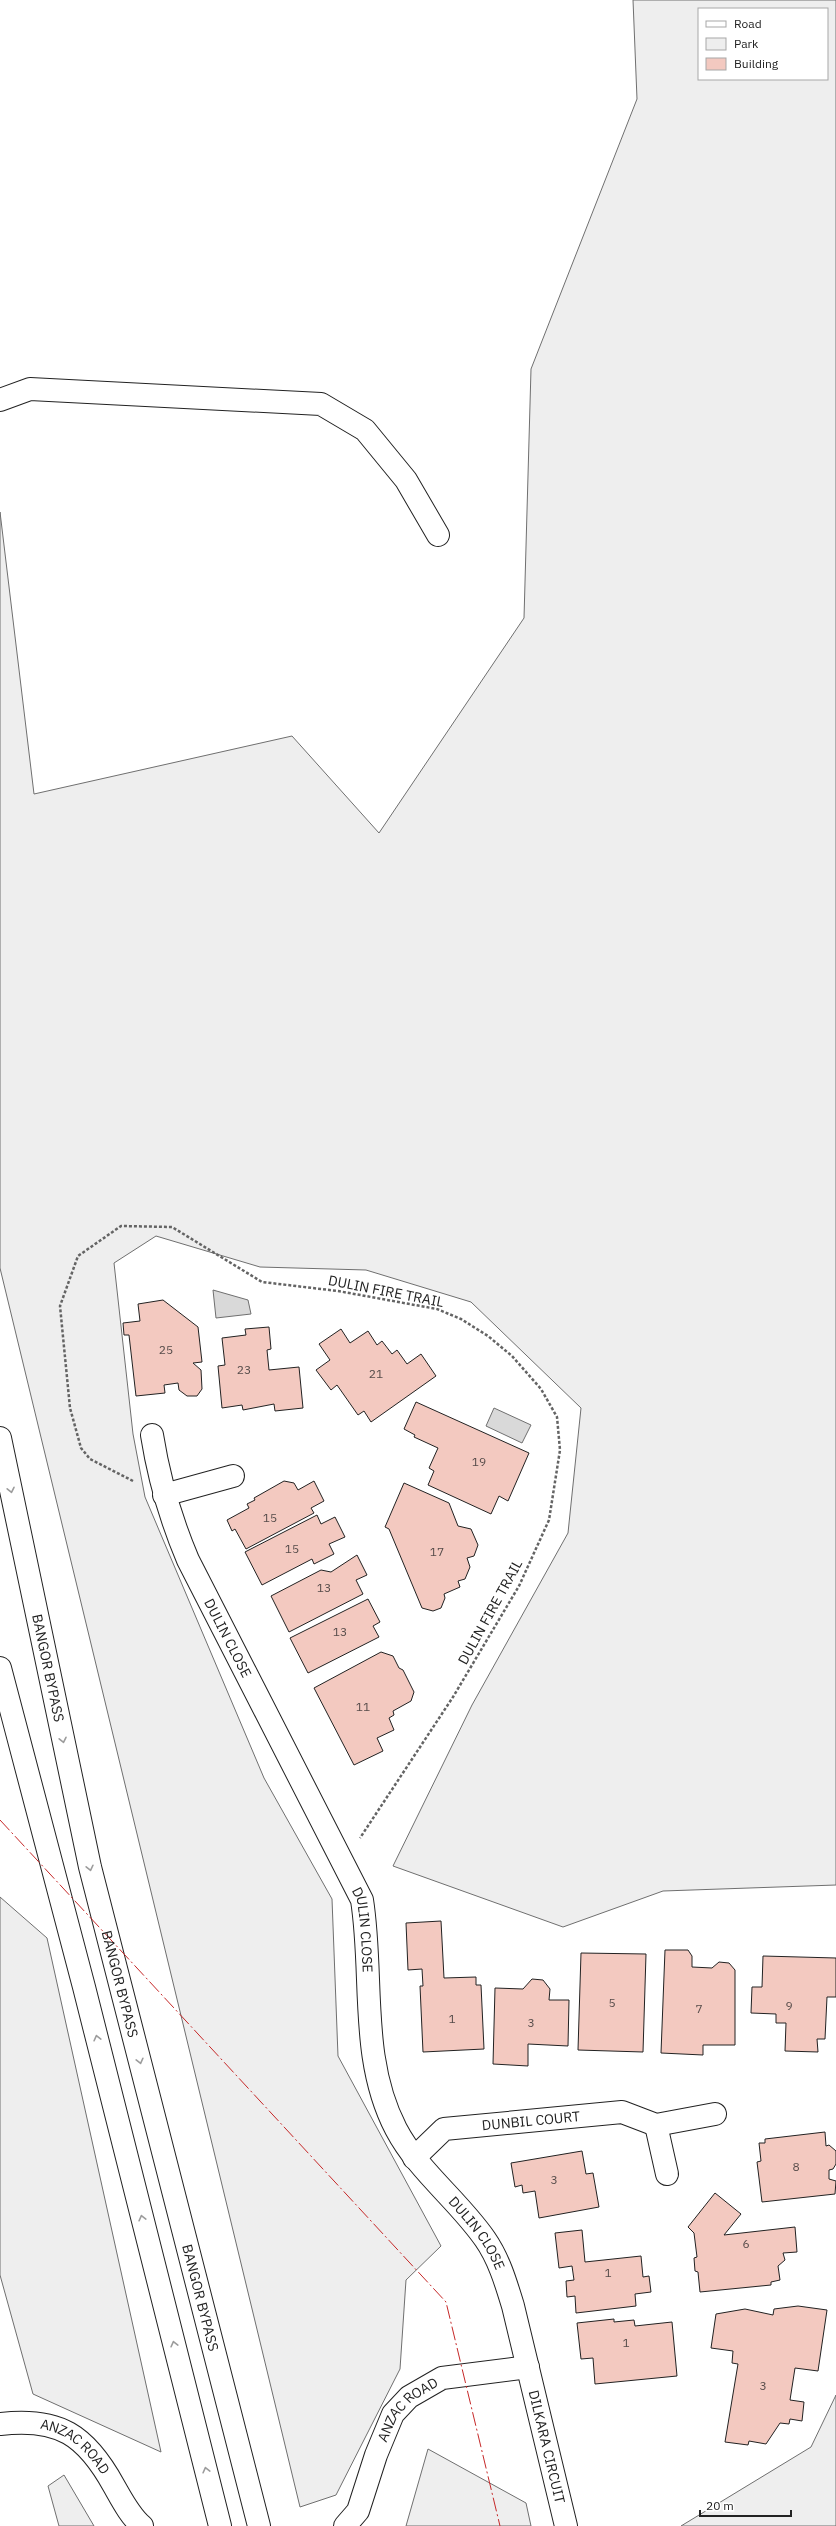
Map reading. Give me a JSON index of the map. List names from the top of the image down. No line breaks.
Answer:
{"streets":{"street":["DULIN CLOSE","BANGOR BYPASS","DUNBIL COURT","ANZAC ROAD","DILKARA CIRCUIT"],"path":["DULIN FIRE TRAIL"]},"crossings":[["DULIN FIRE TRAIL","DULIN CLOSE"],["DULIN CLOSE","DUNBIL COURT"],["DULIN CLOSE","ANZAC ROAD"],["DULIN CLOSE","DILKARA CIRCUIT"],["ANZAC ROAD","DILKARA CIRCUIT"]],"house_numbers":["25","23","21","19","15","15","17","13","13","11","5","9","7","1","3","8","3","6","1","1","3"],"legend":["Road","Park","Building"],"scale_bar":"20 m"}
